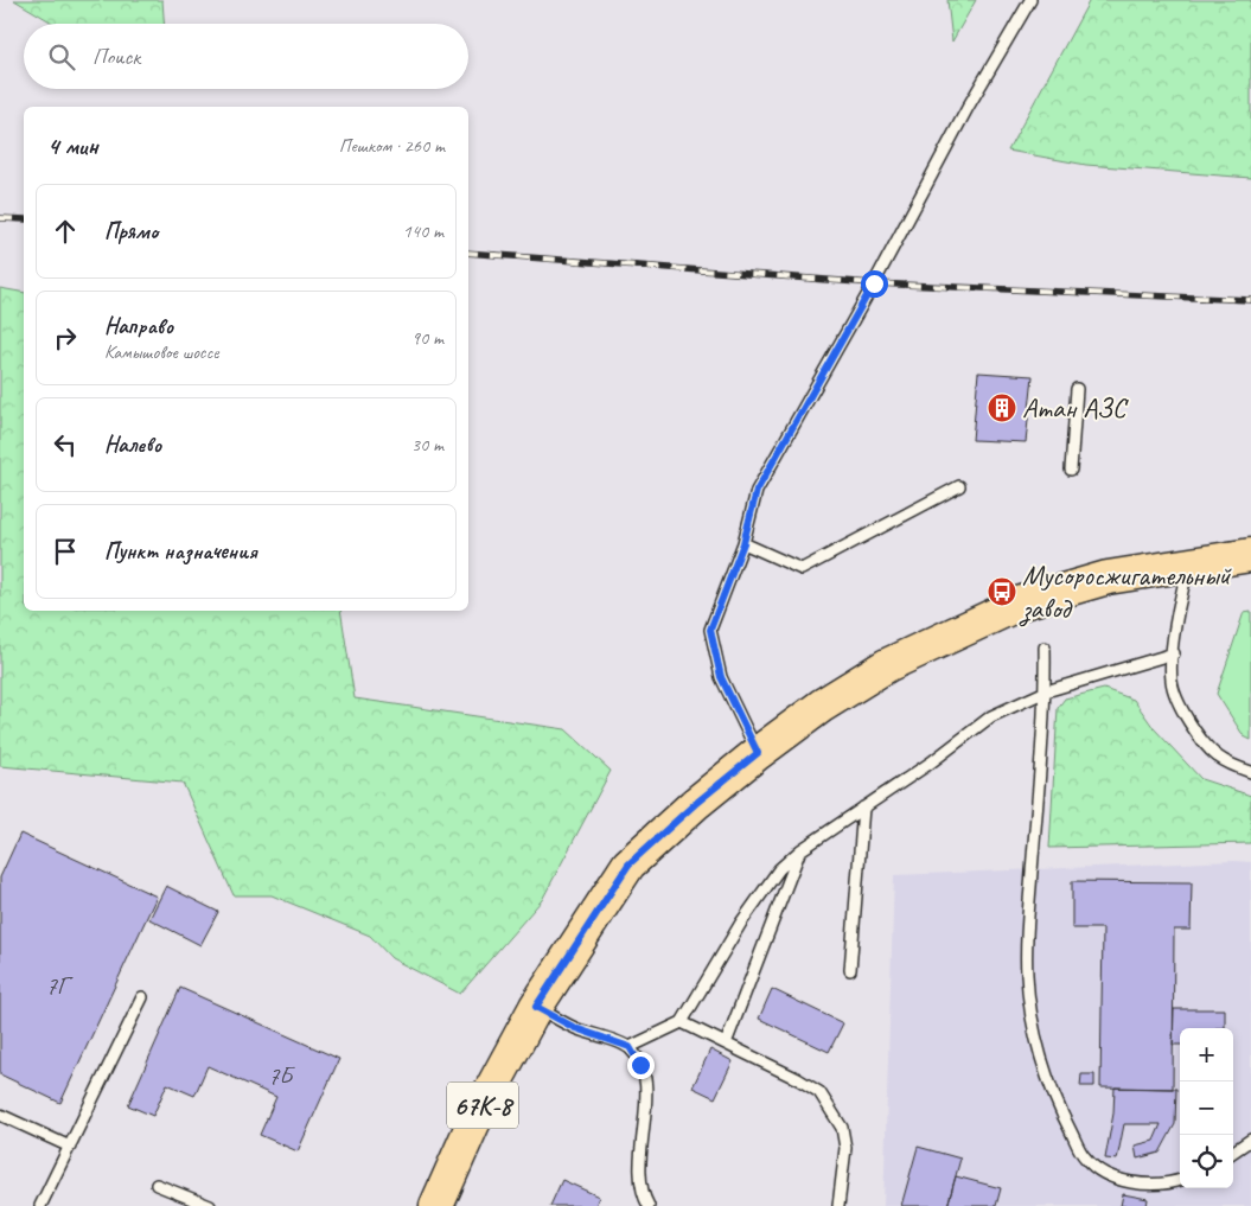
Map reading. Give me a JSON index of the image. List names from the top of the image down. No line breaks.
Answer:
{"streets":{"main road":["67К-8"]},"places":{"building":["Атан АЗС"],"bus stop":["Мусоросжигательный завод"]},"house_numbers":["7Г","7Б"],"page":{"search":"Поиск","heading":["4 мин","Пешком · 260 m"],"list":[["Прямо","140 m"],["Направо","Камышовое шоссе","90 m"],["Налево","30 m"],"Пункт назначения"],"map_buttons":["+","−"]}}
